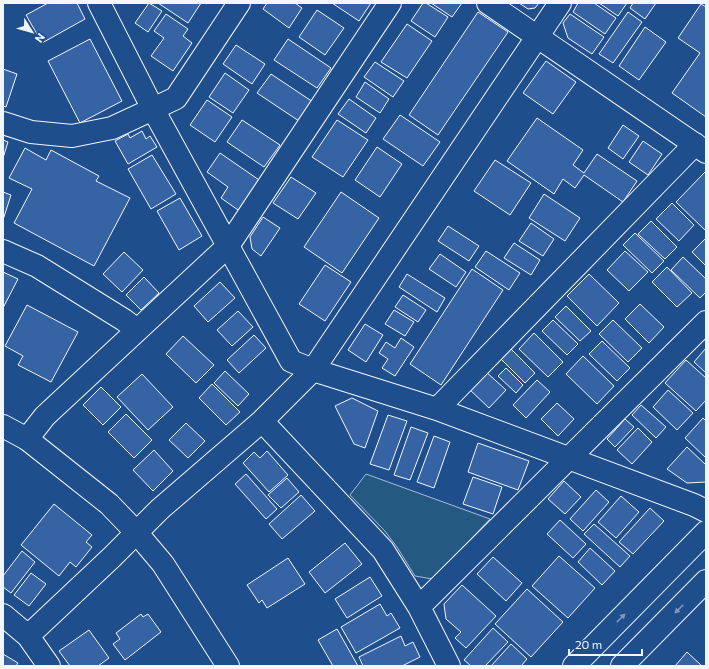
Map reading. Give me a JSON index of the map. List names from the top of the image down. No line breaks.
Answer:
{"scale_bar":"20 m","north":"bottom right"}
